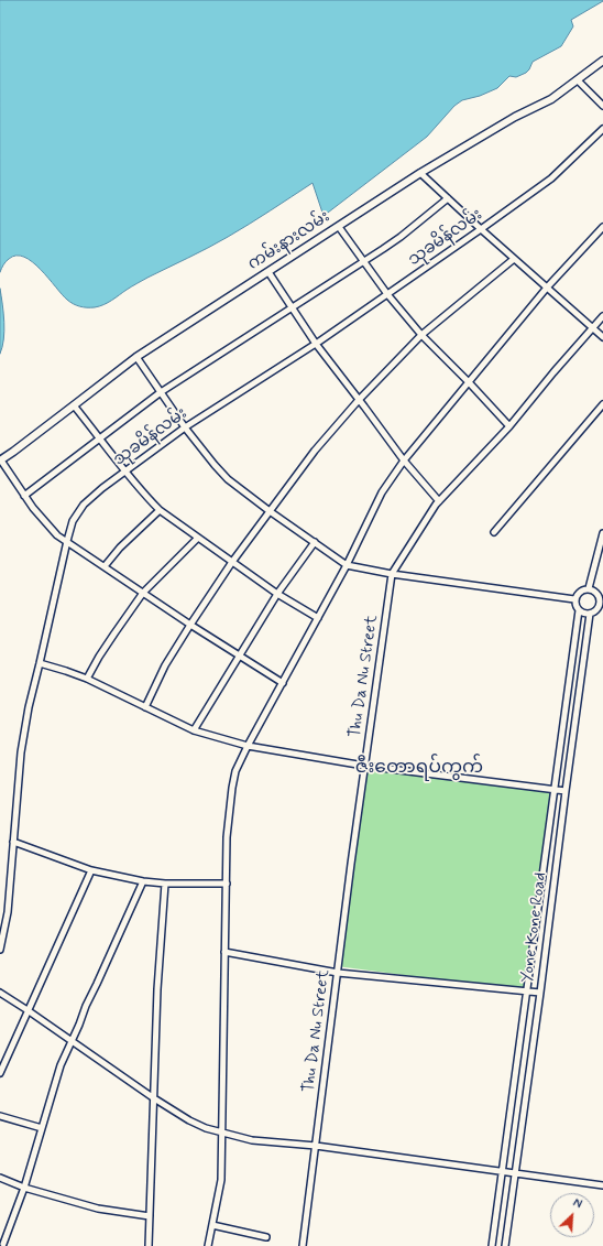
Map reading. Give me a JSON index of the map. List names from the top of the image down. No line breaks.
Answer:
{"streets":{"main road":["ကမ်းနားလမ်း"],"street":["သုခမိန်လမ်း","Thu Da Nu Street","Yone Kone Road"]},"districts":["ဇီးတောရပ်ကွက်"],"north":"top right"}
